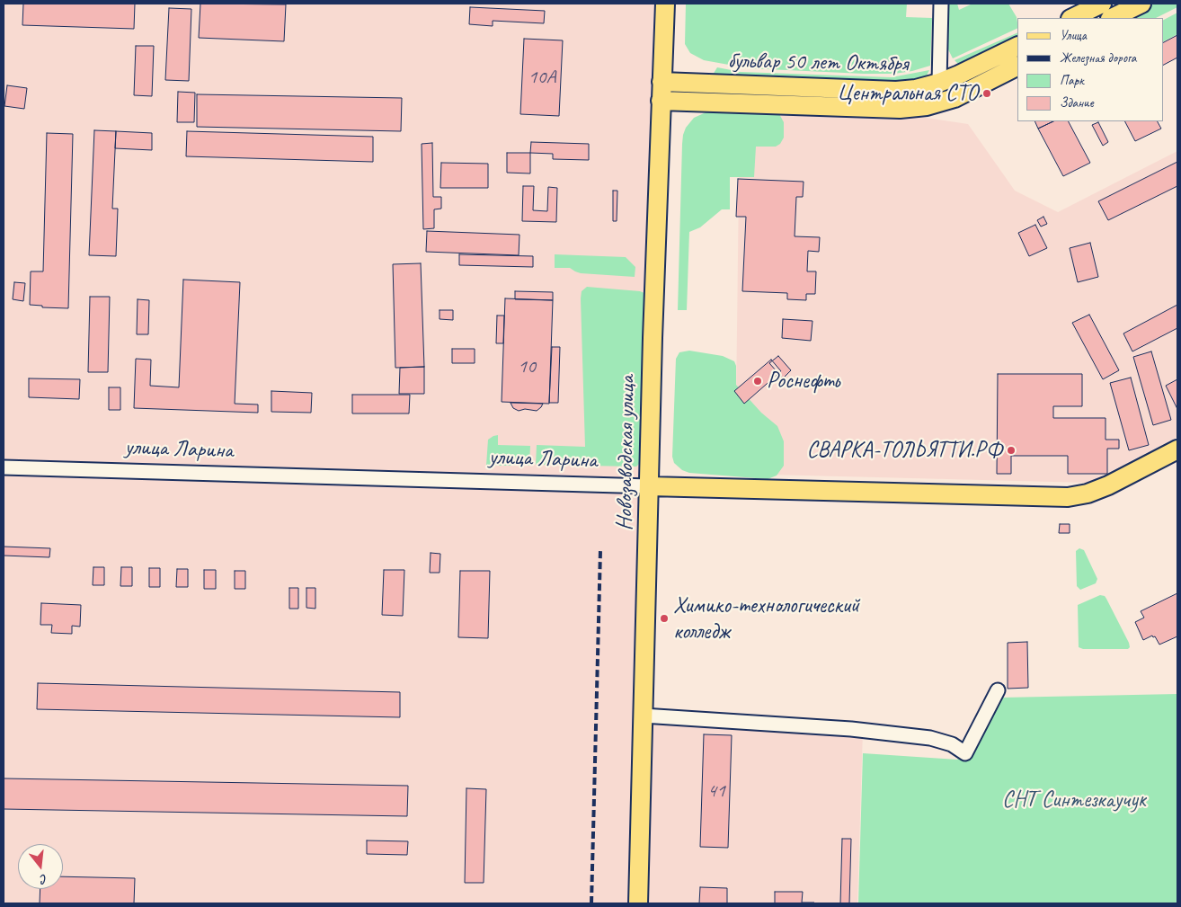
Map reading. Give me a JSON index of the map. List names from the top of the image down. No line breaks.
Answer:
{"streets":{"main road":["бульвар 50 лет Октября","улица Ларина","Новозаводская улица"]},"crossings":[["бульвар 50 лет Октября","Новозаводская улица"],["улица Ларина","Новозаводская улица"]],"parks":["СНТ Синтезкаучук"],"places":["Центральная СТО","Роснефть","СВАРКА-ТОЛЬЯТТИ.РФ","Химико-технологический колледж"],"house_numbers":["10А","10","41"],"legend":["Улица","Железная дорога","Парк","Здание"],"north":"bottom"}
